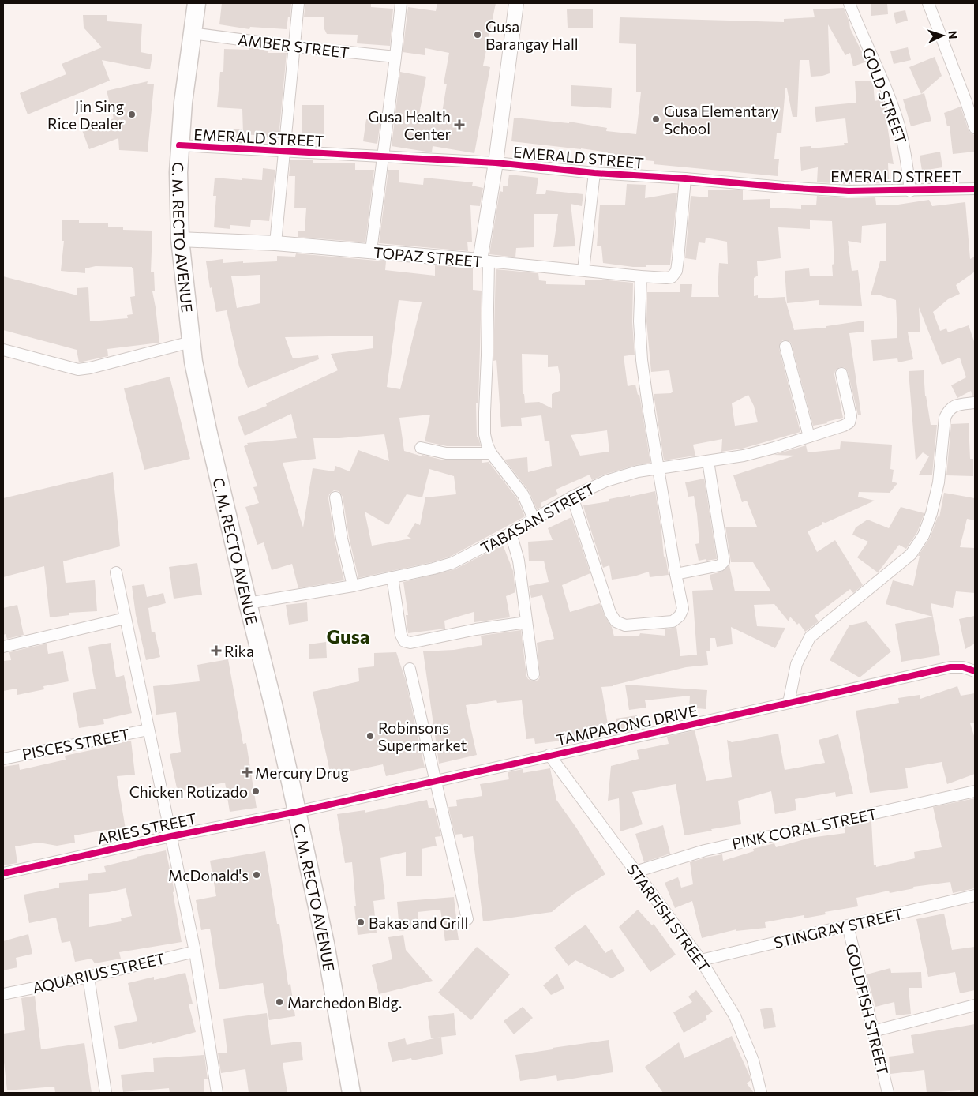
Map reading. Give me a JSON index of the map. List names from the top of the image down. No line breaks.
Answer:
{"streets":{"highway":["C. M. RECTO AVENUE"],"street":["AMBER STREET","GOLD STREET","EMERALD STREET","TOPAZ STREET","TABASAN STREET","TAMPARONG DRIVE","PISCES STREET","ARIES STREET","PINK CORAL STREET","STARFISH STREET","STINGRAY STREET","AQUARIUS STREET","GOLDFISH STREET"]},"crossings":[["AMBER STREET","C. M. RECTO AVENUE"],["GOLD STREET","EMERALD STREET"],["EMERALD STREET","C. M. RECTO AVENUE"],["EMERALD STREET","TOPAZ STREET"],["C. M. RECTO AVENUE","TOPAZ STREET"],["C. M. RECTO AVENUE","TABASAN STREET"],["C. M. RECTO AVENUE","TAMPARONG DRIVE"],["C. M. RECTO AVENUE","ARIES STREET"],["TAMPARONG DRIVE","ARIES STREET"],["TAMPARONG DRIVE","STARFISH STREET"],["PISCES STREET","ARIES STREET"],["ARIES STREET","AQUARIUS STREET"],["PINK CORAL STREET","STARFISH STREET"],["STARFISH STREET","STINGRAY STREET"],["STINGRAY STREET","GOLDFISH STREET"]],"districts":["Gusa"],"places":{"other":["Gusa Barangay Hall","Jin Sing Rice Dealer","Gusa Elementary School","Robinsons Supermarket","Chicken Rotizado","McDonald's","Bakas and Grill","Marchedon Bldg."],"health":["Gusa Health Center","Rika","Mercury Drug"]},"north":"right"}
